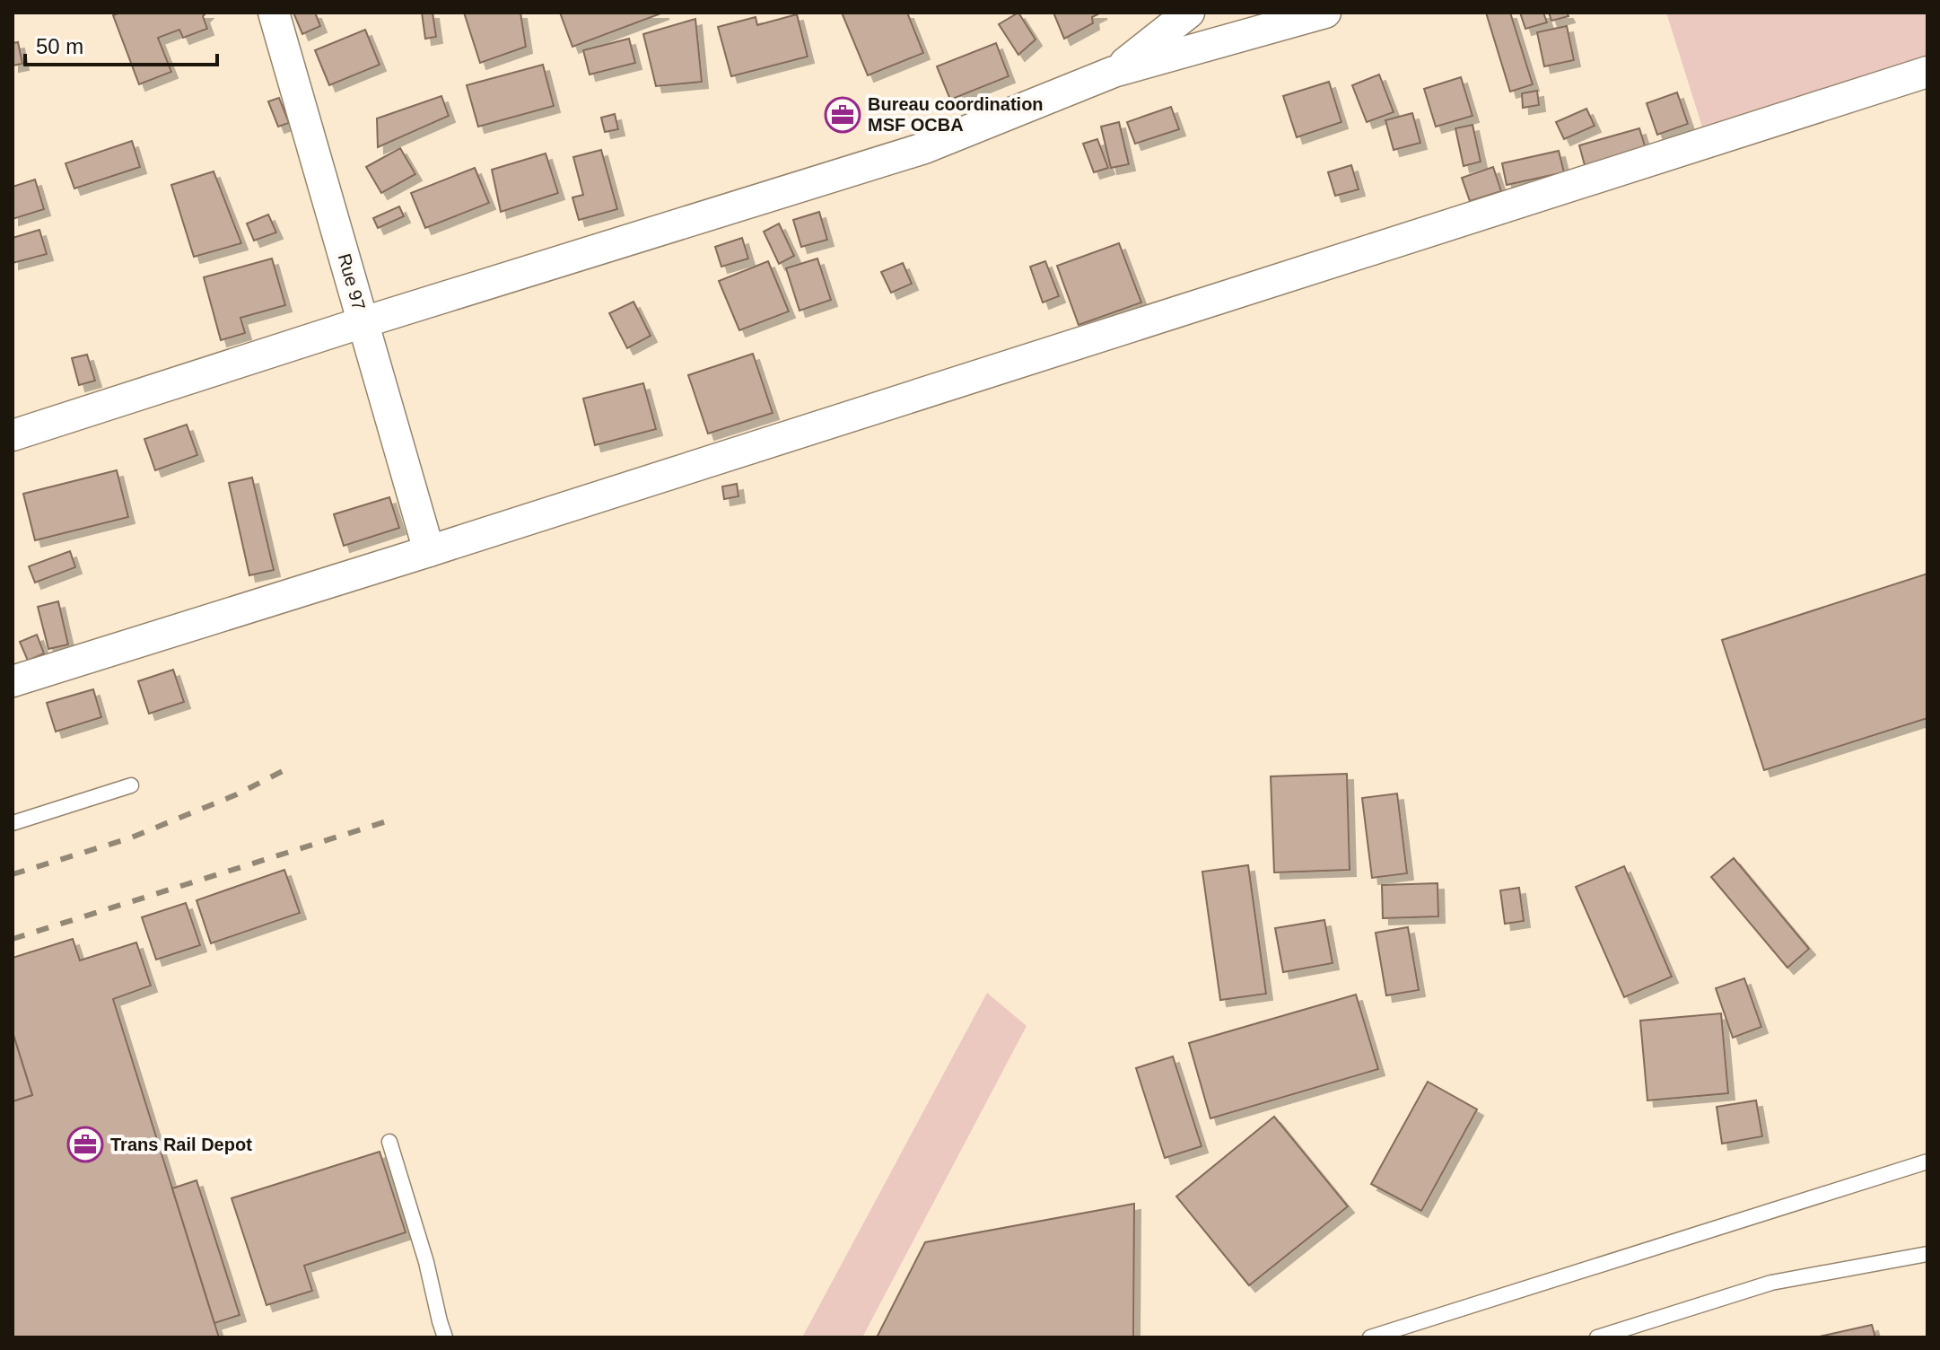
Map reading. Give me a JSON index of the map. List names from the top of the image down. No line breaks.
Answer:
{"streets":{"street":["Rue 97"]},"places":{"office":["Bureau coordination MSF OCBA","Trans Rail Depot"]},"scale_bar":"50 m"}
